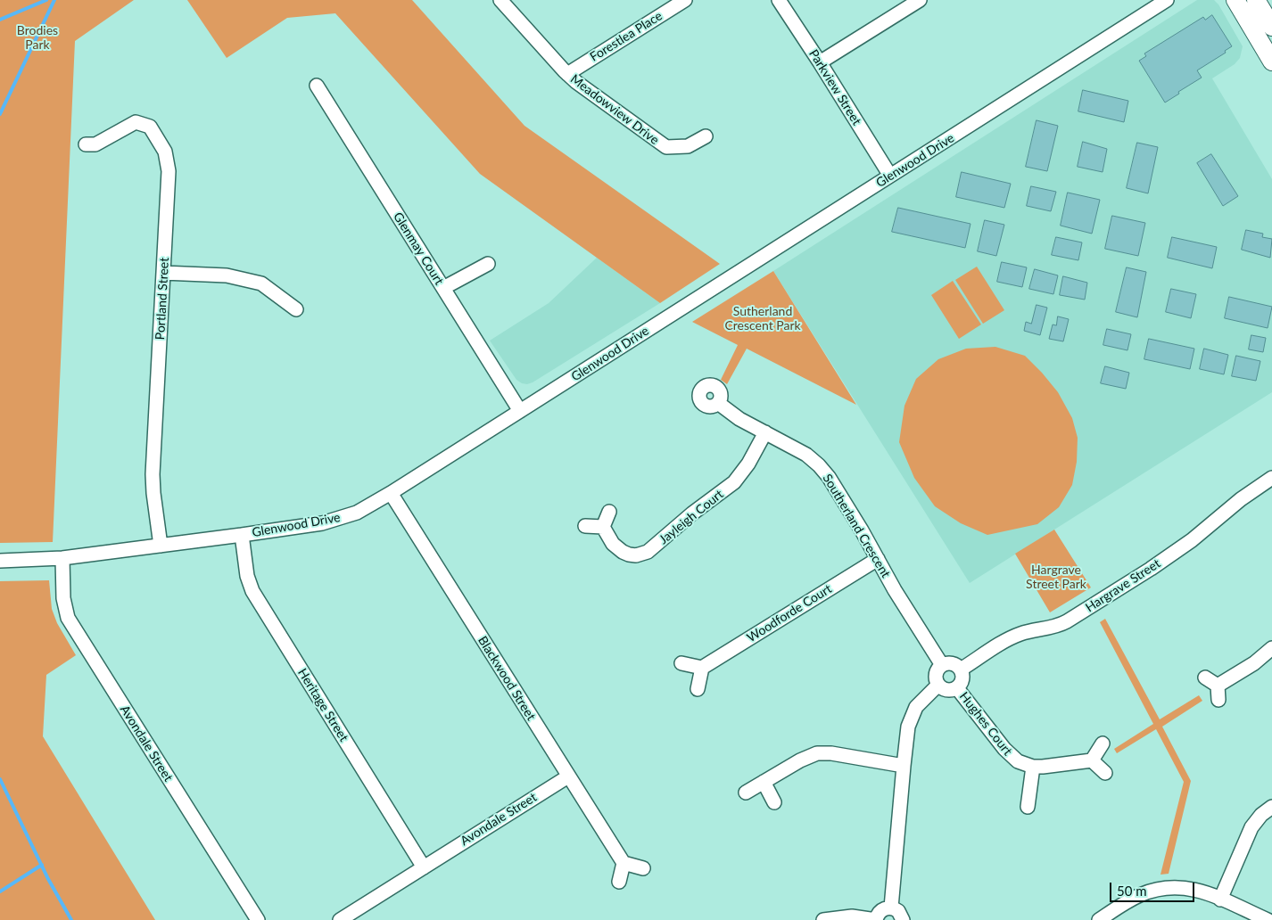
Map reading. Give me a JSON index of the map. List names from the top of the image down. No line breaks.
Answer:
{"streets":{"street":["Forestlea Place","Parkview Street","Meadowview Drive","Glenwood Drive","Glenmay Court","Portland Street","Jayleigh Court","Southerland Crescent","Hargrave Street","Woodforde Court","Blackwood Street","Heritage Street","Hughes Court","Avondale Street"]},"crossings":[["Forestlea Place","Meadowview Drive"],["Parkview Street","Glenwood Drive"],["Glenwood Drive","Glenmay Court"],["Glenwood Drive","Portland Street"],["Glenwood Drive","Blackwood Street"],["Glenwood Drive","Heritage Street"],["Glenwood Drive","Avondale Street"],["Jayleigh Court","Southerland Crescent"],["Southerland Crescent","Hargrave Street"],["Southerland Crescent","Woodforde Court"],["Southerland Crescent","Hughes Court"],["Hargrave Street","Hughes Court"],["Blackwood Street","Avondale Street"],["Heritage Street","Avondale Street"]],"parks":["Brodies Park","Sutherland Crescent Park","Hargrave Street Park"],"scale_bar":"50 m"}
